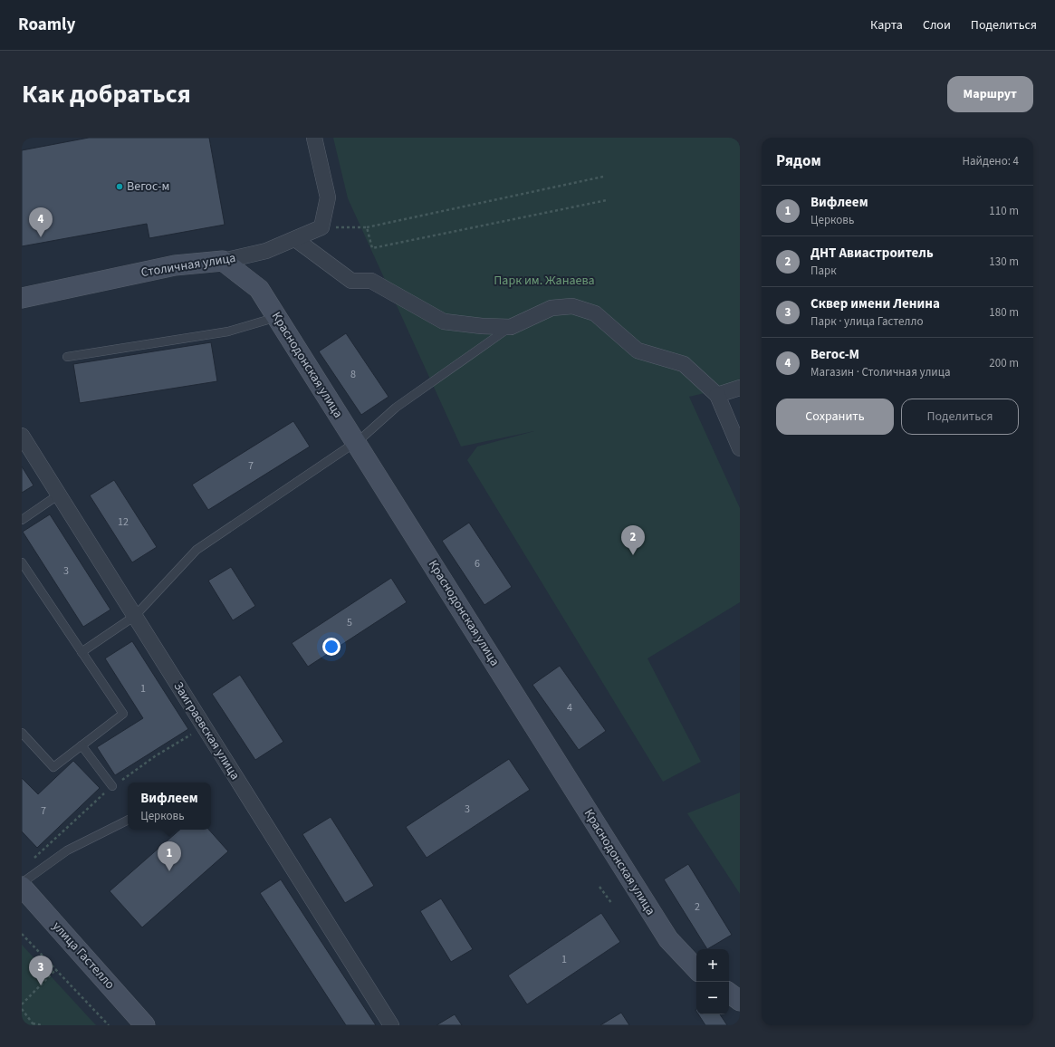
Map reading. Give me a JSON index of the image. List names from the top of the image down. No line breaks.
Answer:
{"streets":{"street":["Столичная улица","Краснодонская улица","Заиграевская улица","улица Гастелло"]},"crossings":[["Столичная улица","Краснодонская улица"]],"parks":["Парк им. Жанаева"],"places":["Вегос-м"],"house_numbers":["8","7","12","6","3","5","1","4","3","7","2","1"],"page":{"header":"Roamly","nav":["Карта","Слои","Поделиться"],"title":"Как добраться","buttons":["Маршрут",["Сохранить","Поделиться"]],"heading":["Рядом","Найдено: 4"],"list":[{"mark":"1","name":"Вифлеем","note":"Церковь","value":"110 m"},{"mark":"2","name":"ДНТ Авиастроитель","note":"Парк","value":"130 m"},{"mark":"3","name":"Сквер имени Ленина","note":"Парк · улица Гастелло","value":"180 m"},{"mark":"4","name":"Вегос-М","note":"Магазин · Столичная улица","value":"200 m"}],"pins":["4","2","1","3"],"popup":["Вифлеем","Церковь"],"map_buttons":["+","−"]}}
